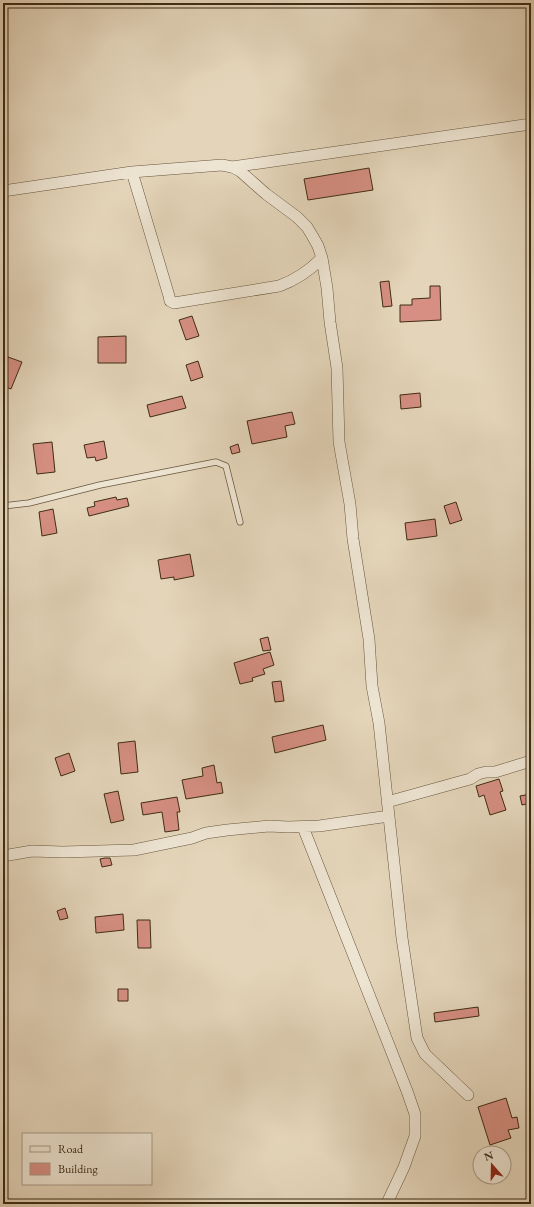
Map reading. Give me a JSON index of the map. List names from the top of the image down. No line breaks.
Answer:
{"legend":["Road","Building"],"north":"top"}
